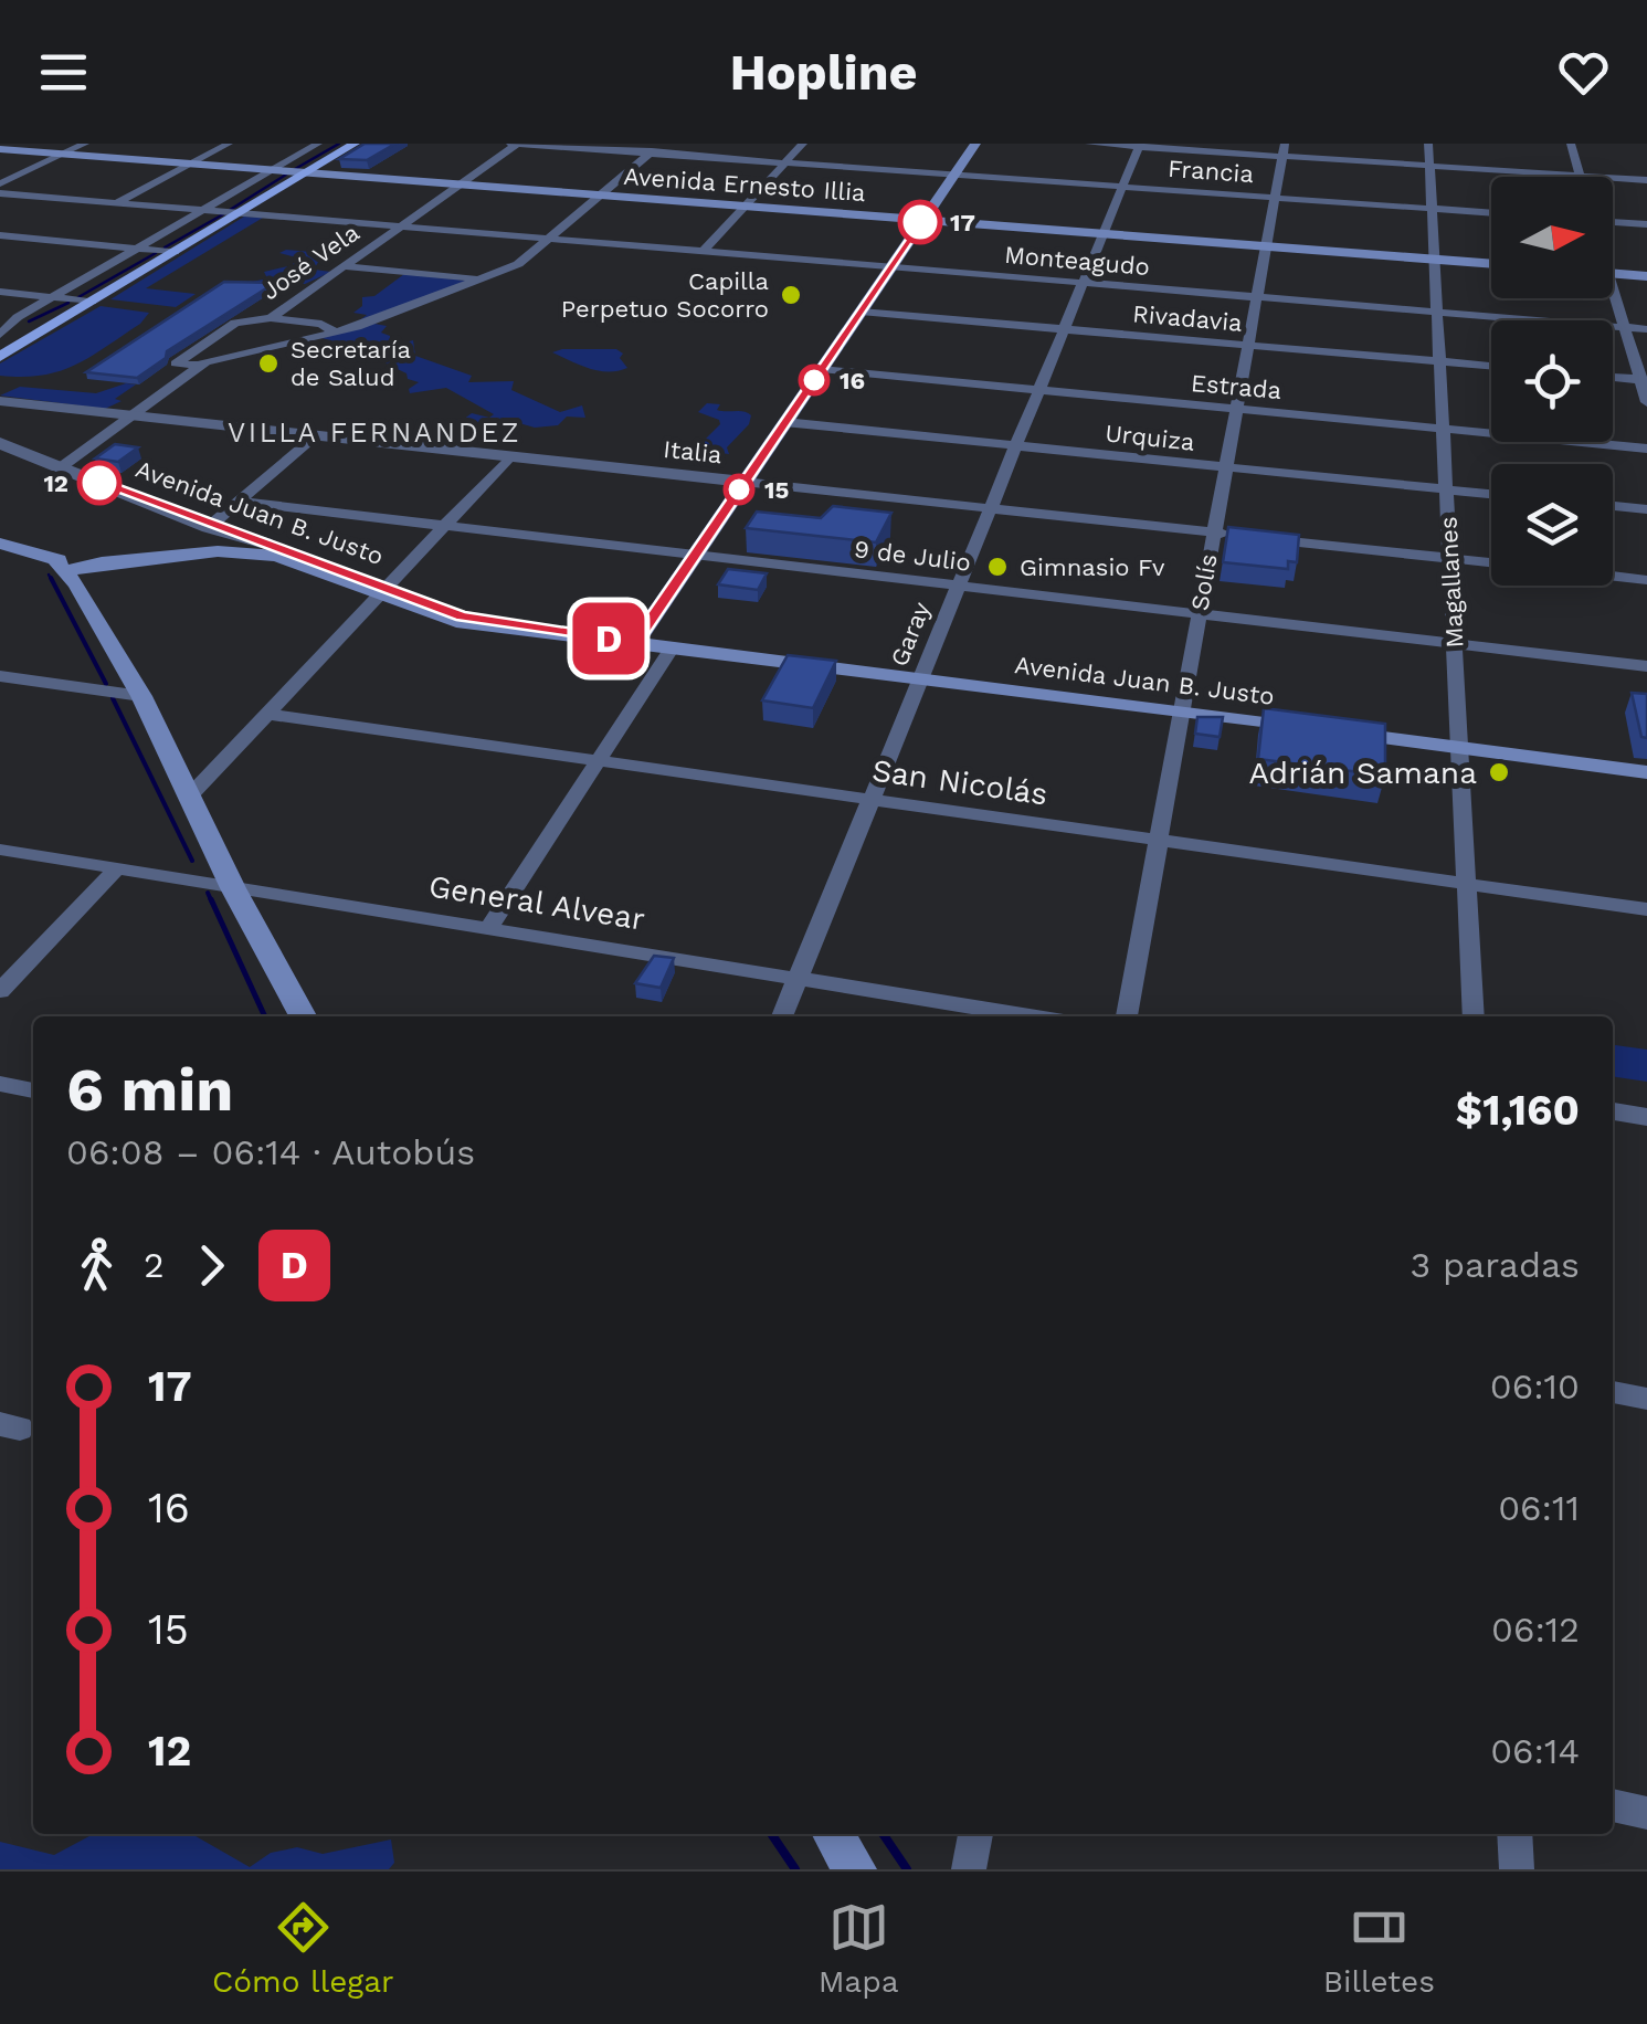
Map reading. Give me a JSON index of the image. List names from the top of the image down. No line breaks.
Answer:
{"streets":{"main road":["Avenida Ernesto Illia","Avenida Juan B. Justo"],"street":["Francia","Monteagudo","José Vela","Rivadavia","Estrada","Urquiza","Italia","9 de Julio","Solís","Magallanes","Garay","San Nicolás","General Alvear"]},"crossings":[["Francia","José Vela"],["Francia","Solís"],["Francia","Magallanes"],["Francia","Garay"],["Avenida Ernesto Illia","José Vela"],["Avenida Ernesto Illia","Solís"],["Avenida Ernesto Illia","Magallanes"],["Avenida Ernesto Illia","Garay"],["Monteagudo","José Vela"],["Monteagudo","Solís"],["Monteagudo","Magallanes"],["Monteagudo","Garay"],["Rivadavia","Solís"],["Rivadavia","Magallanes"],["Rivadavia","Garay"],["Estrada","Solís"],["Estrada","Magallanes"],["Estrada","Garay"],["Urquiza","Solís"],["Urquiza","Magallanes"],["Urquiza","Garay"],["Italia","Solís"],["Italia","Garay"],["Avenida Juan B. Justo","Solís"],["Avenida Juan B. Justo","Magallanes"],["Avenida Juan B. Justo","Garay"],["9 de Julio","Solís"],["9 de Julio","Magallanes"],["9 de Julio","Garay"],["Solís","San Nicolás"],["Magallanes","San Nicolás"],["Garay","San Nicolás"],["Garay","General Alvear"]],"districts":["VILLA FERNANDEZ"],"places":["17","Capilla Perpetuo Socorro","Secretaría de Salud","16","12","15","Gimnasio Fv","Adrián Samana"],"lines":["bus line D"],"north":"right","page":{"header":"Hopline","on_map":"D","heading":["6 min","06:08 – 06:14 · Autobús","$1,160"],"legs":["2","D","3 paradas"],"list":[{"name":"17","value":"06:10"},{"name":"16","value":"06:11"},{"name":"15","value":"06:12"},{"name":"12","value":"06:14"}],"tabs":["Cómo llegar","Mapa","Billetes"]}}
